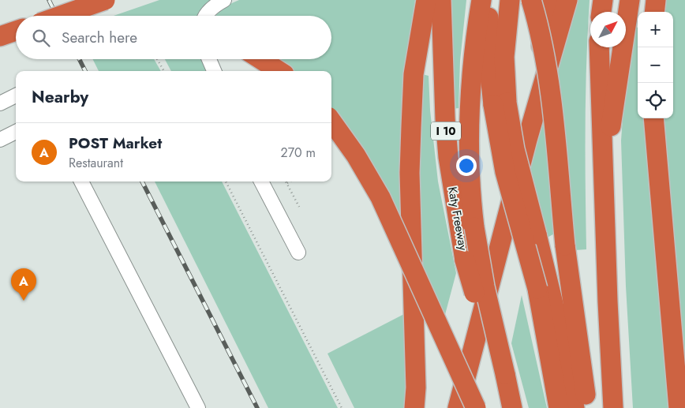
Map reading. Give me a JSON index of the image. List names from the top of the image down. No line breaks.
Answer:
{"streets":{"highway":["I 10","Katy Freeway"]},"north":"top right","page":{"map_buttons":["+","−"],"search":"Search here","heading":"Nearby","list":[{"mark":"A","name":"POST Market","note":"Restaurant","value":"270 m"}],"pins":"A"}}
